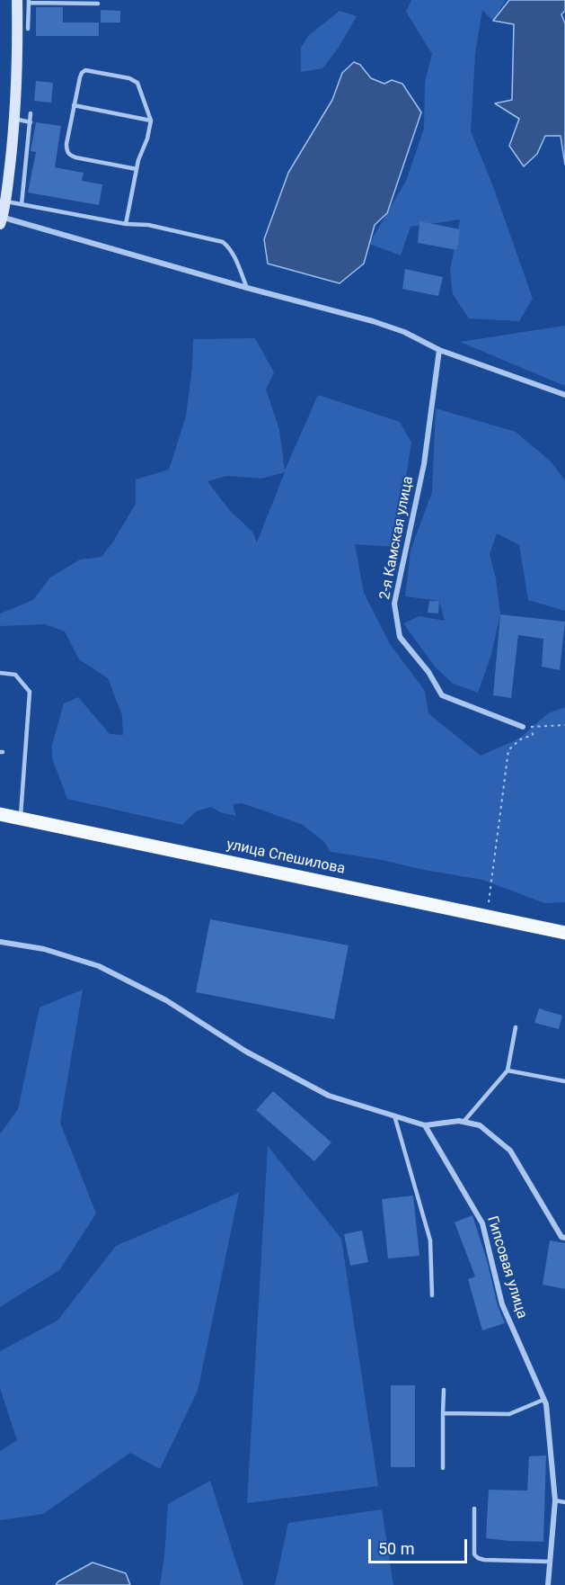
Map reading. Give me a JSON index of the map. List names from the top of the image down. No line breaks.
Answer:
{"streets":{"main road":["улица Спешилова"],"street":["2-я Камская улица","Гипсовая улица"]},"scale_bar":"50 m"}
